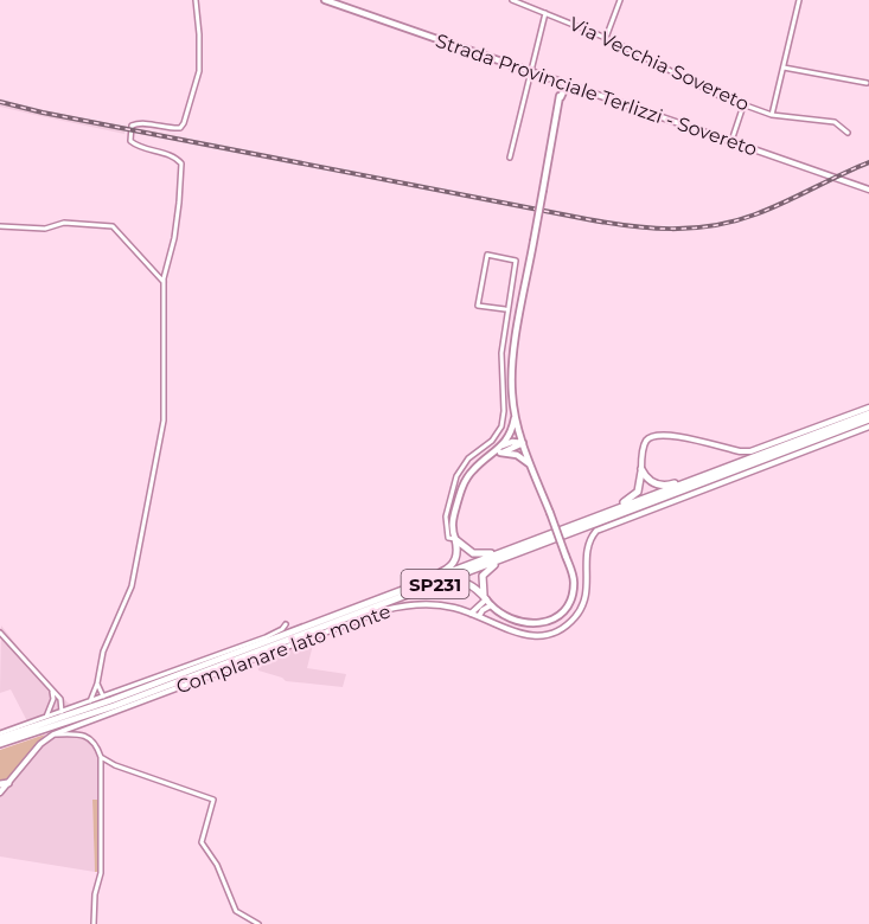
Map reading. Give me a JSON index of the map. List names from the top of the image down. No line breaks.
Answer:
{"streets":{"highway":["SP231"],"main road":["Strada Provinciale Terlizzi - Sovereto"],"street":["Via Vecchia Sovereto","Complanare lato monte"]}}
